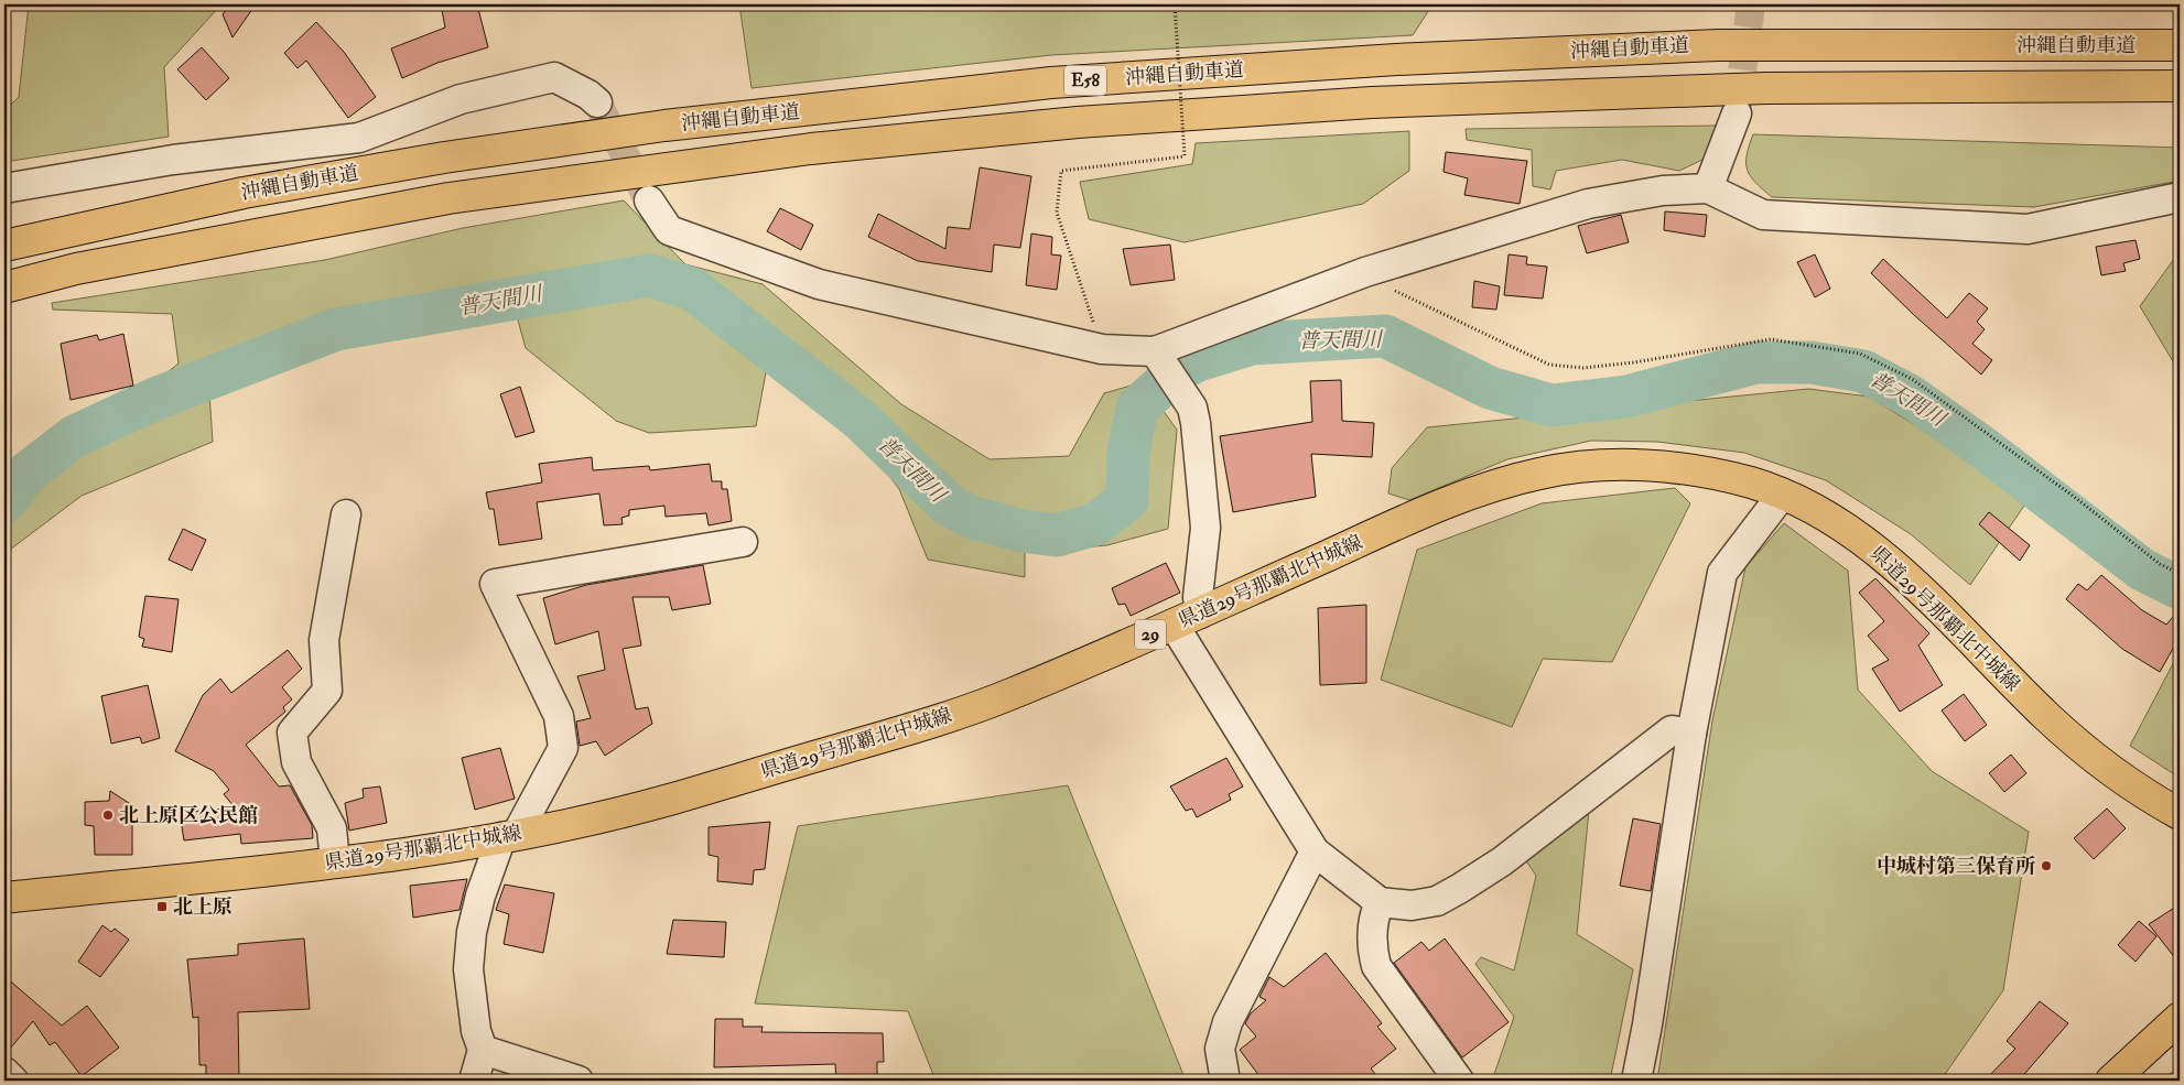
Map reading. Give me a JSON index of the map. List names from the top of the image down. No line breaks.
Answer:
{"streets":{"main road":["沖縄自動車道","E58","県道29号那覇北中城線","29"]},"water":["普天間川"],"places":{"other":["北上原区公民館","中城村第三保育所"],"transit":["北上原"]}}
